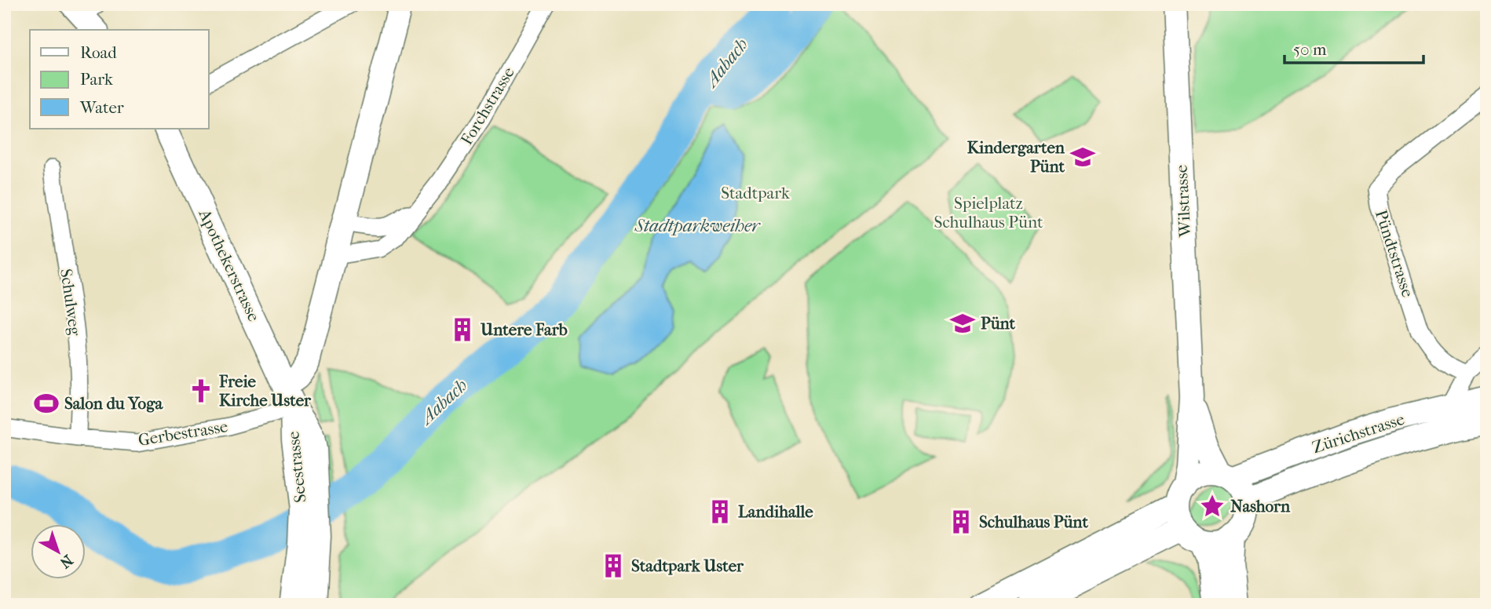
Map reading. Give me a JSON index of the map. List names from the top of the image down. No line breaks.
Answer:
{"streets":{"street":["Forchstrasse","Wilstrasse","Pündtstrasse","Apothekerstrasse","Schulweg","Gerbestrasse","Zürichstrasse","Seestrasse"]},"crossings":[["Wilstrasse","Zürichstrasse"],["Apothekerstrasse","Gerbestrasse"],["Apothekerstrasse","Seestrasse"],["Schulweg","Gerbestrasse"],["Gerbestrasse","Seestrasse"]],"water":["Aabach","Stadtparkweiher"],"parks":["Stadtpark","Spielplatz Schulhaus Pünt"],"places":{"school or university":["Kindergarten Pünt","Pünt"],"building":["Untere Farb","Landihalle","Schulhaus Pünt","Stadtpark Uster"],"church":["Freie Kirche Uster"],"sports":["Salon du Yoga"],"place":["Nashorn"]},"legend":["Road","Park","Water"],"scale_bar":"50 m","north":"bottom right"}
